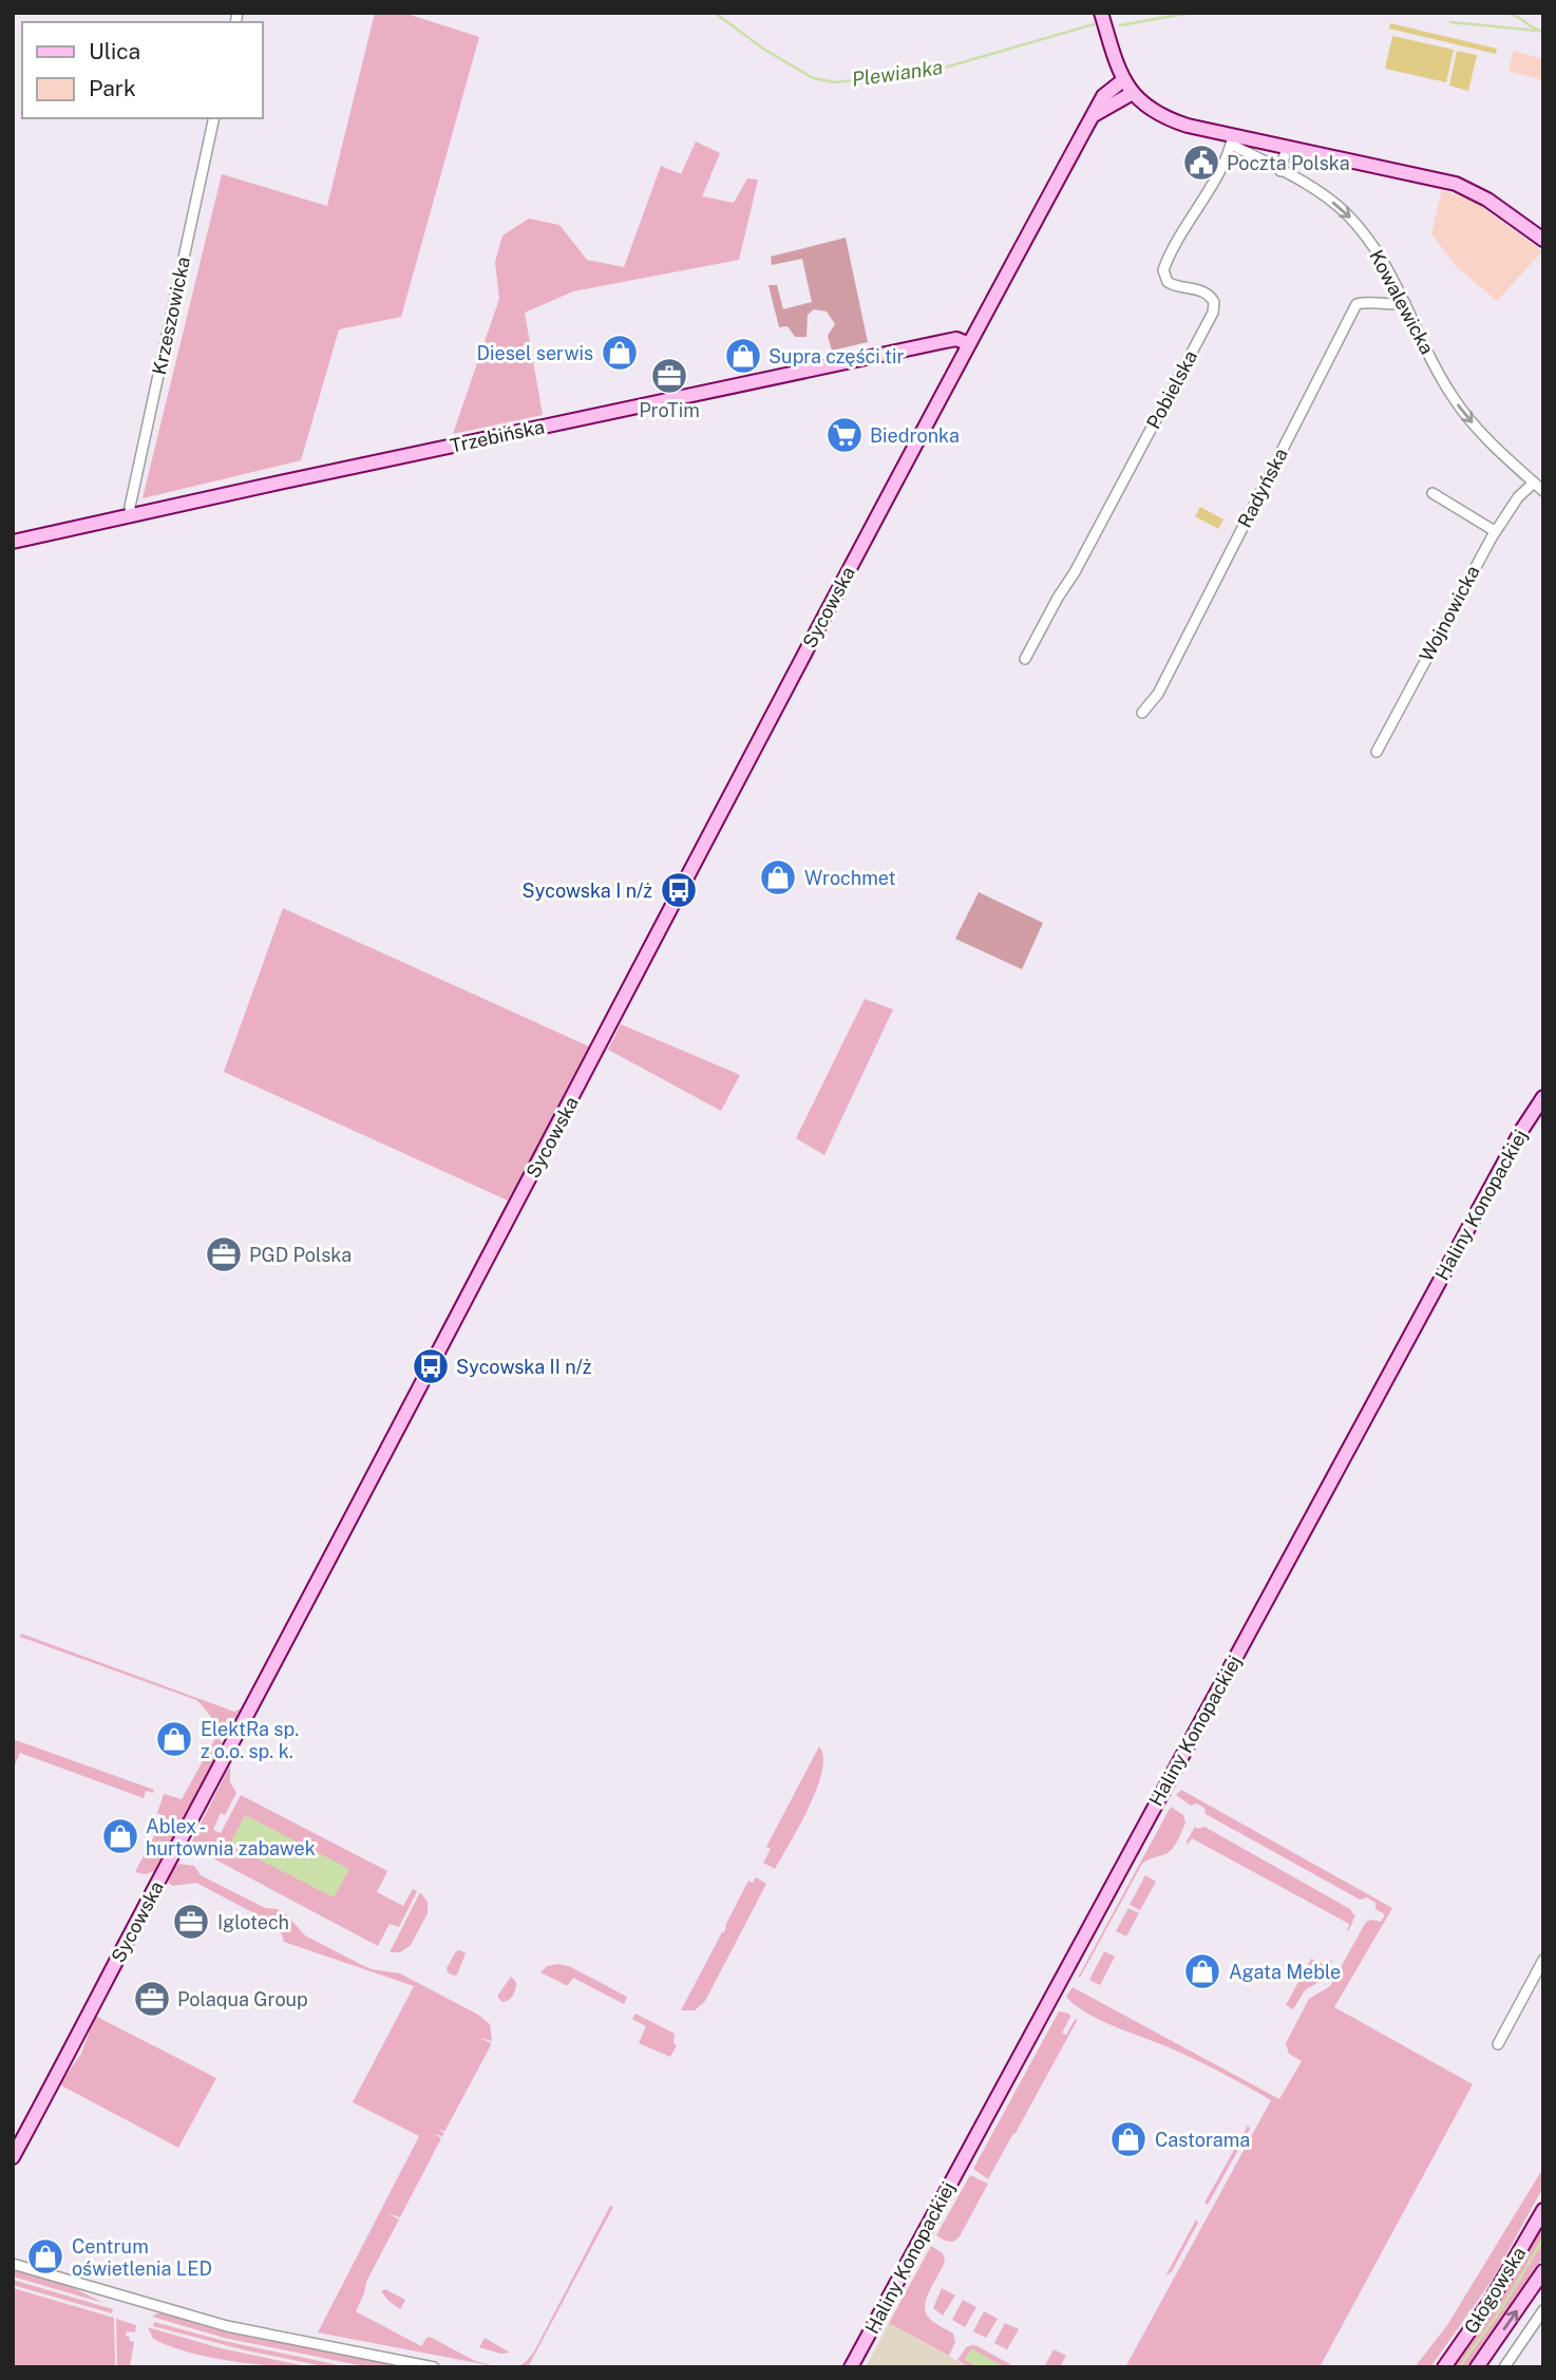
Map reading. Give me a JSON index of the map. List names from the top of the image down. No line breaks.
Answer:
{"streets":{"street":["Kowalewicka","Krzeszowicka","Pobielska","Trzebińska","Radyńska","Sycowska","Wojnowicka","Haliny Konopackiej","Głogowska"]},"crossings":[["Kowalewicka","Pobielska"],["Kowalewicka","Radyńska"],["Kowalewicka","Wojnowicka"],["Krzeszowicka","Trzebińska"],["Trzebińska","Sycowska"]],"one_way":["Kowalewicka"],"water":["Plewianka"],"places":{"public building":["Poczta Polska"],"shop":["Diesel serwis","Supra części tir","Wrochmet","ElektRa sp. z o.o. sp. k.","Ablex - hurtownia zabawek","Agata Meble","Castorama","Centrum oświetlenia LED"],"office":["ProTim","PGD Polska","Iglotech","Polaqua Group"],"supermarket":["Biedronka"],"bus stop":["Sycowska I n/ż","Sycowska II n/ż"]},"legend":["Ulica","Park"]}
